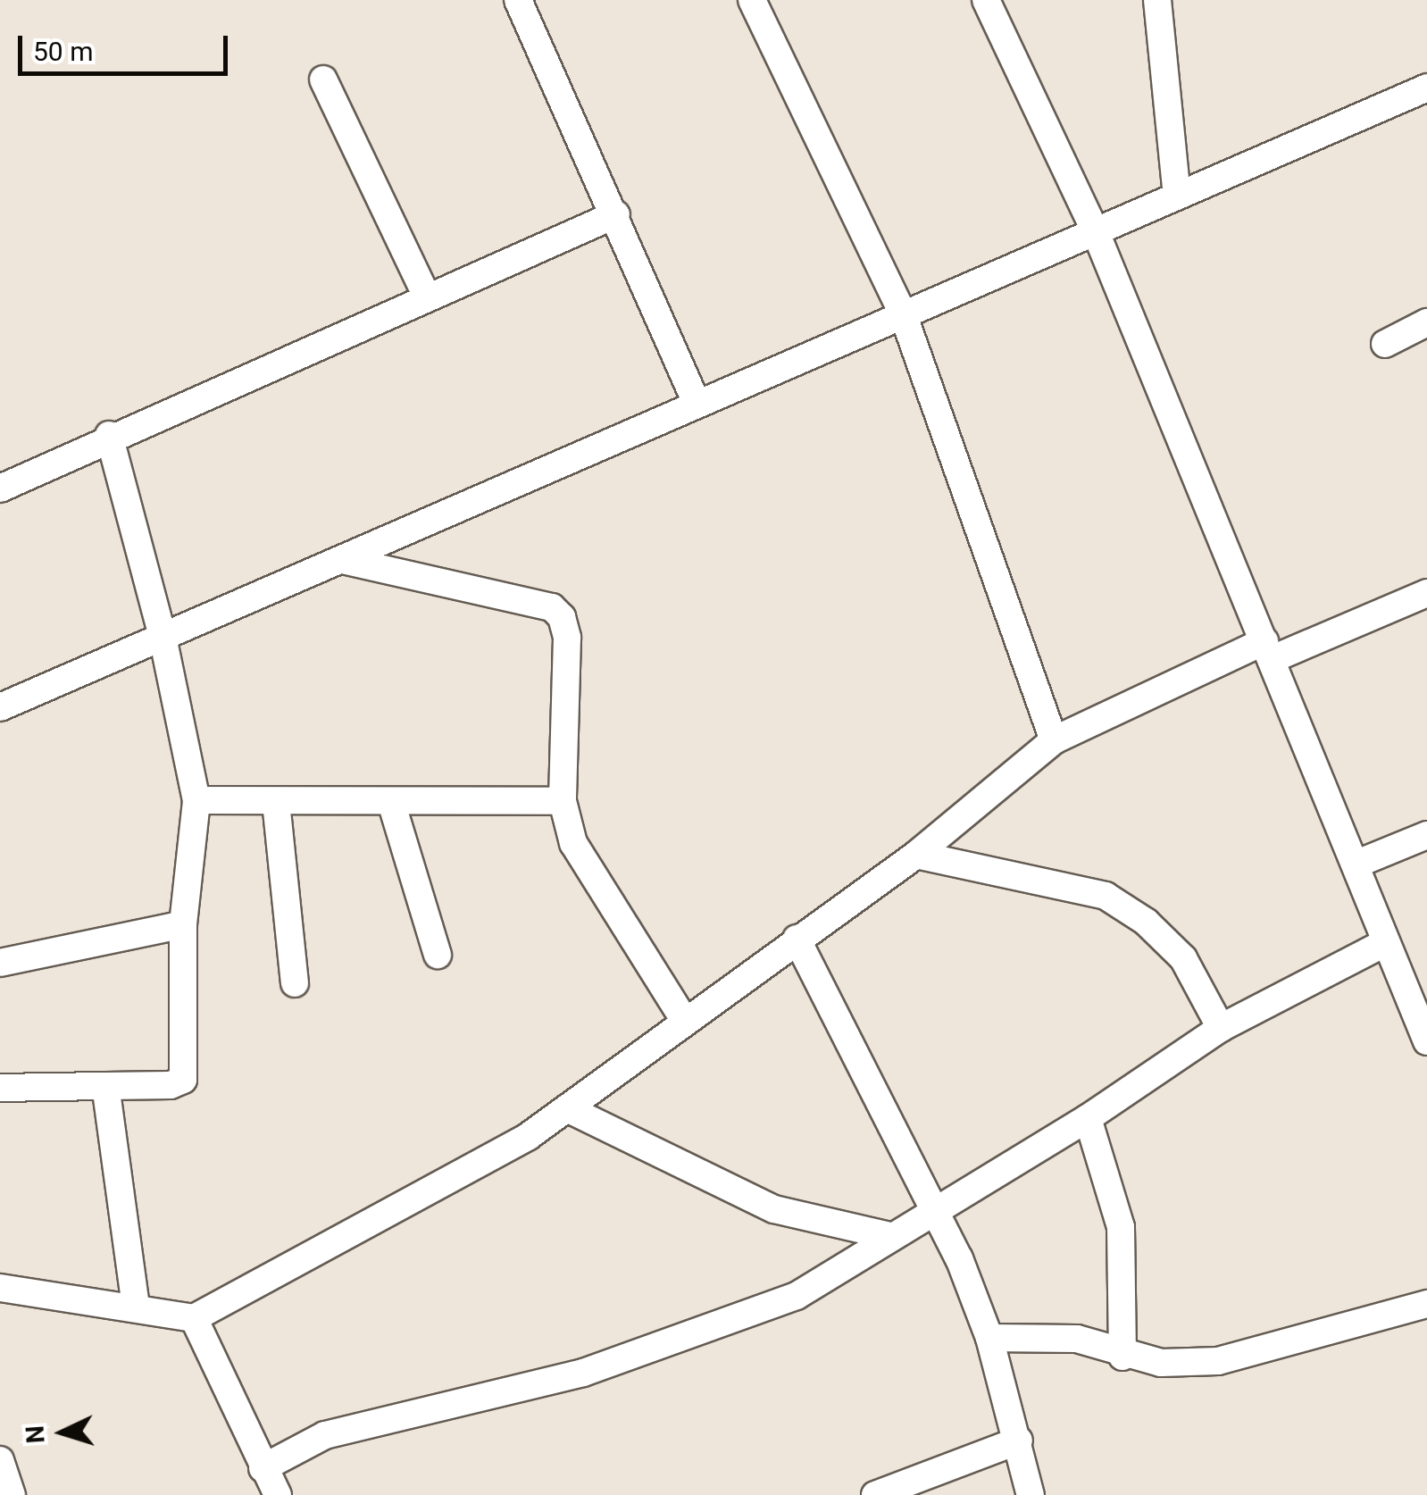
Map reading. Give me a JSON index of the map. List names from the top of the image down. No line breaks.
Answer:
{"scale_bar":"50 m","north":"left"}
